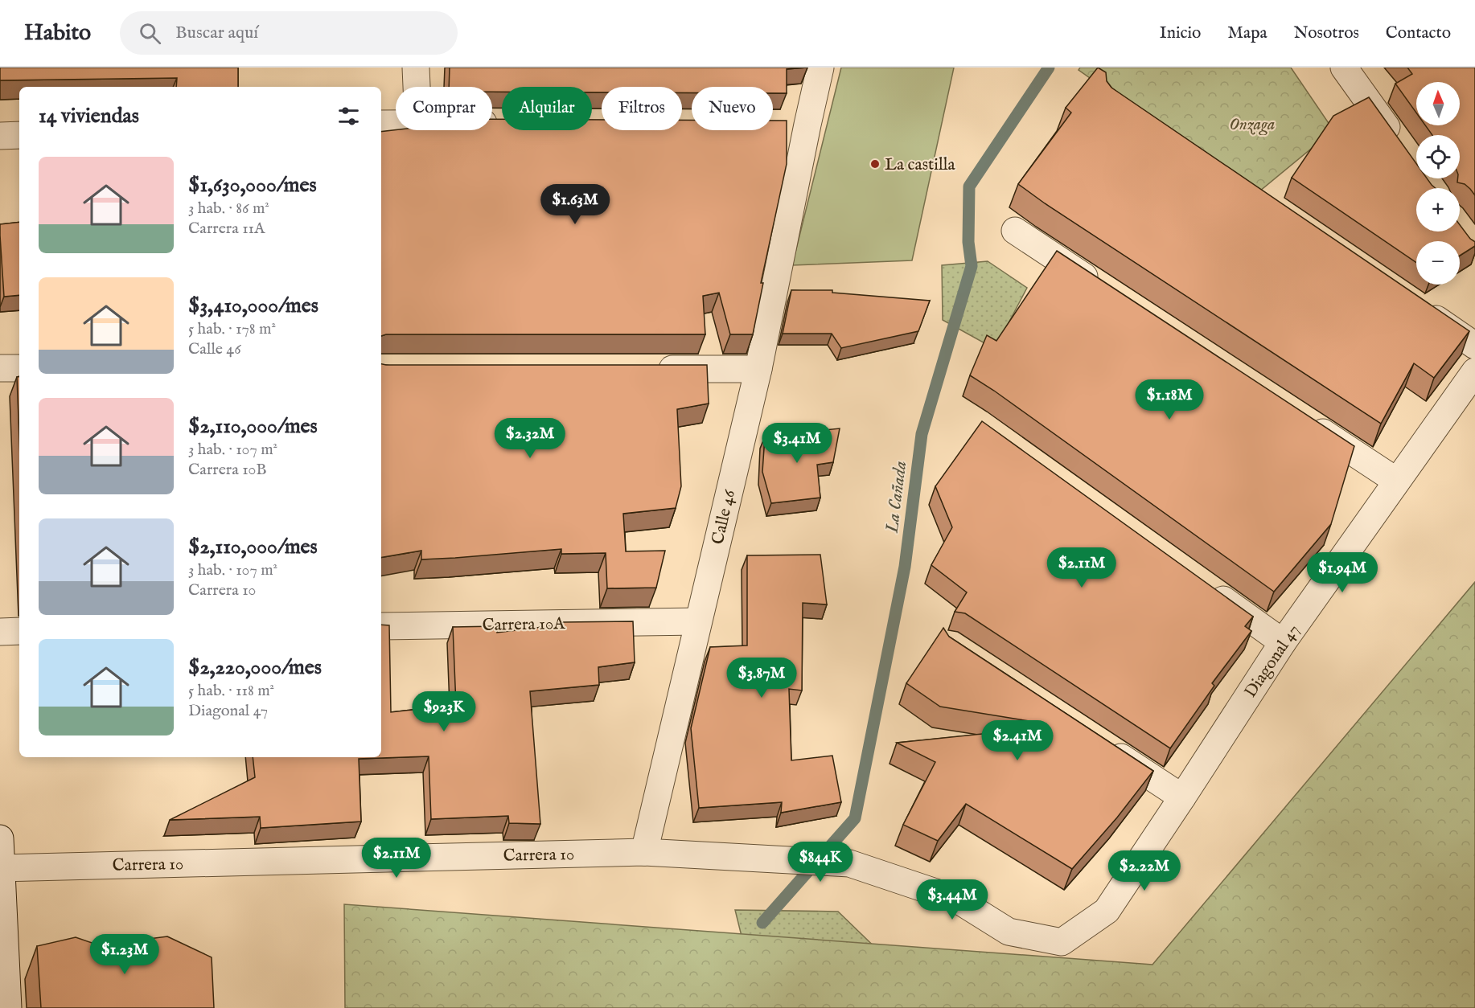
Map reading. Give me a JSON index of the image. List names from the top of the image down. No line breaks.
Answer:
{"streets":{"street":["Calle 46","Carrera 10A","Diagonal 47","Carrera 10"]},"crossings":[["Calle 46","Carrera 10A"],["Calle 46","Carrera 10"],["Diagonal 47","Carrera 10"]],"water":["La Cañada"],"parks":["Onzaga"],"places":["La castilla"],"north":"top","page":{"header":"Habito","search":"Buscar aquí","nav":["Inicio","Mapa","Nosotros","Contacto"],"map_buttons":["+","−"],"chip":["Comprar","Alquilar","Filtros","Nuevo"],"heading":"14 viviendas","list":[{"name":"$1,630,000/mes","note":"3 hab. · 86 m² · Carrera 11A"},{"name":"$3,410,000/mes","note":"5 hab. · 178 m² · Calle 46"},{"name":"$2,110,000/mes","note":"3 hab. · 107 m² · Carrera 10B"},{"name":"$2,110,000/mes","note":"3 hab. · 107 m² · Carrera 10"},{"name":"$2,220,000/mes","note":"5 hab. · 118 m² · Diagonal 47"}],"price":["$1.63M","$1.18M","$2.32M","$3.41M","$2.11M","$1.94M","$3.87M","$923K","$2.41M","$2.11M","$844K","$2.22M","$3.44M","$1.23M"]}}
